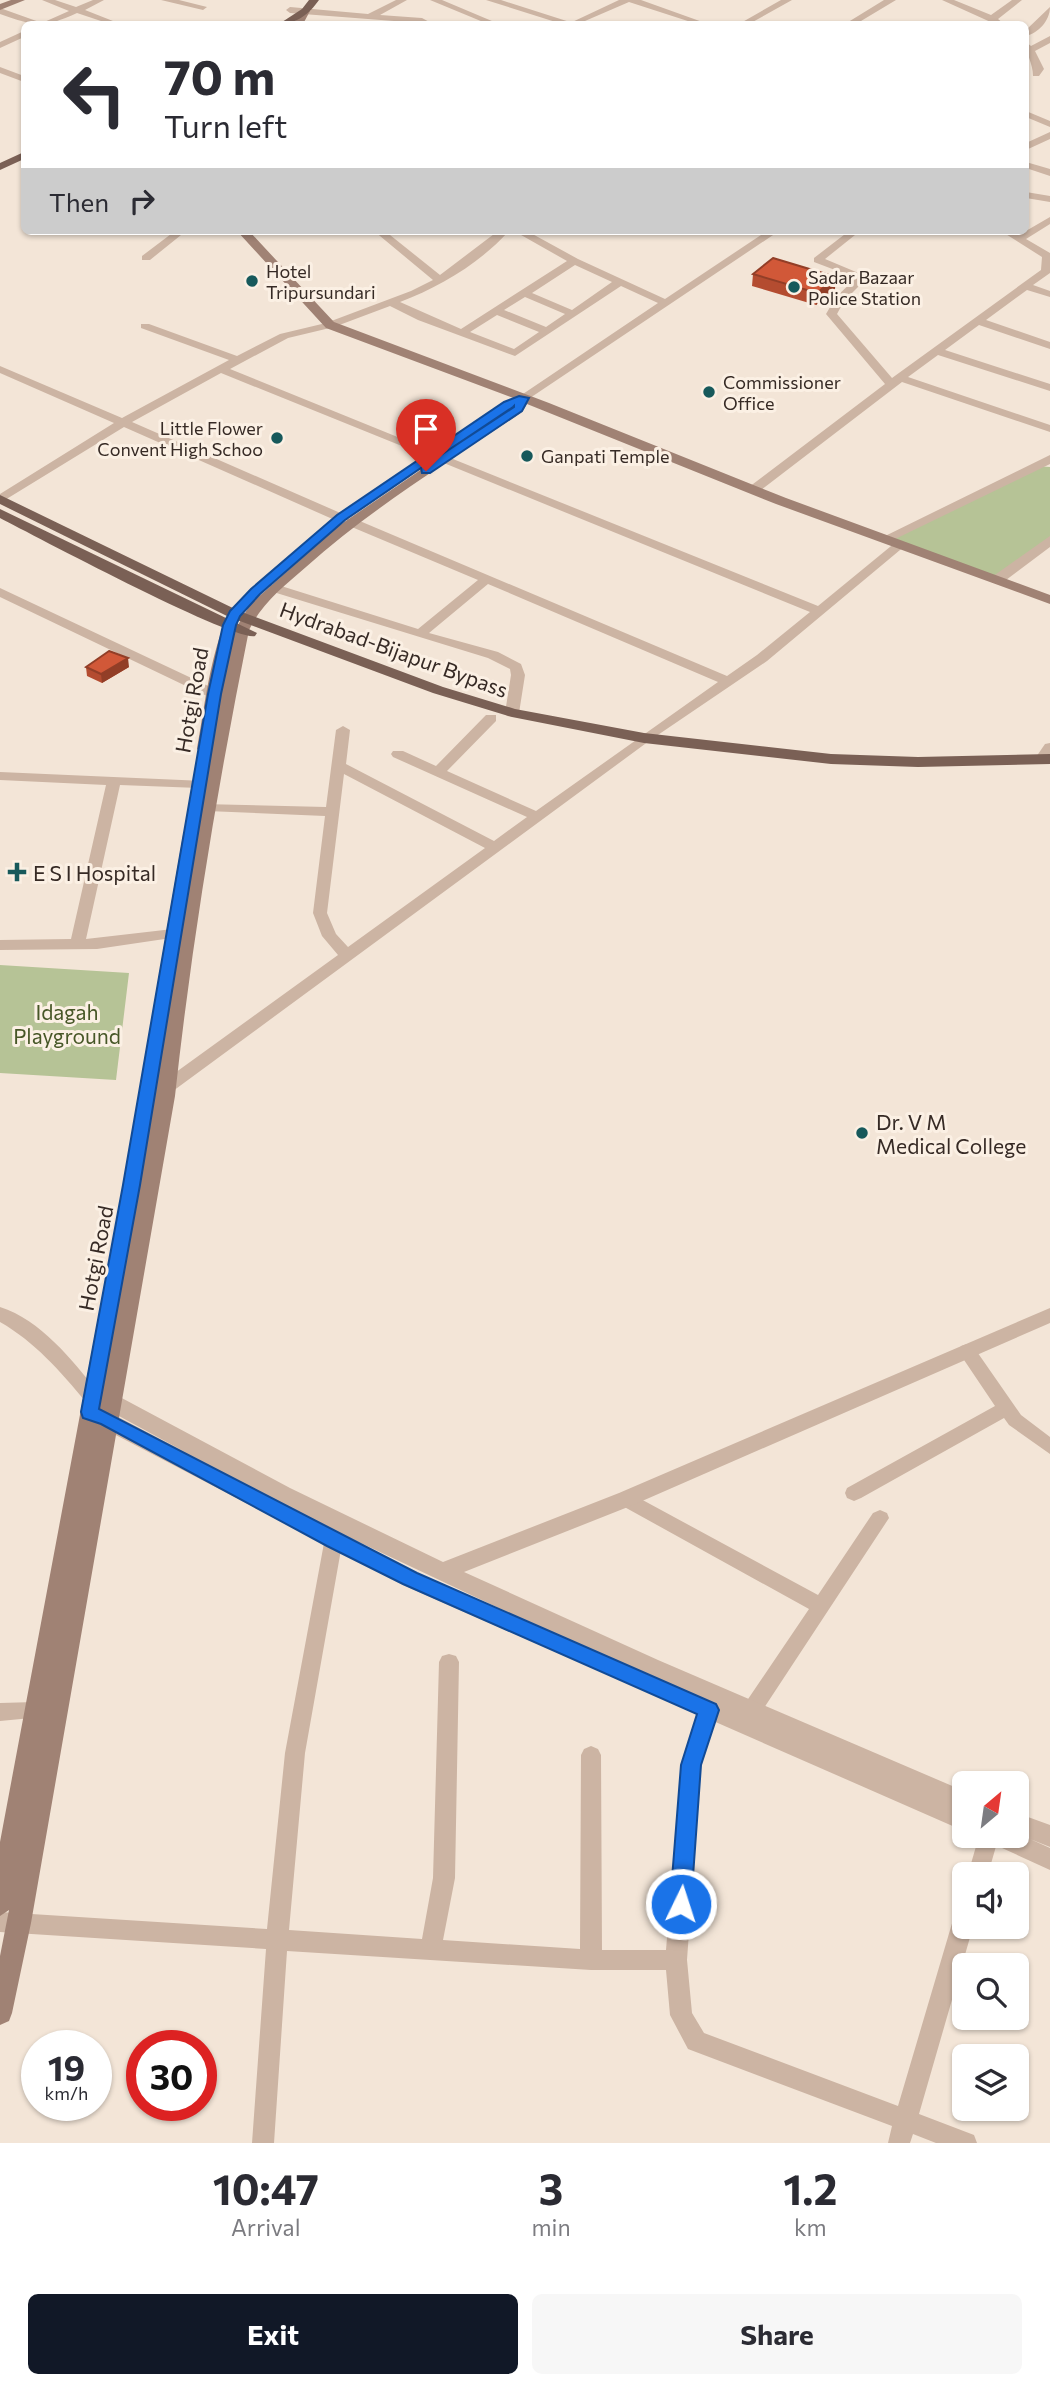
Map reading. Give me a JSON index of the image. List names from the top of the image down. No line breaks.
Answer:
{"streets":{"main road":["Hydrabad-Bijapur Bypass","Hotgi Road"]},"crossings":[["Hydrabad-Bijapur Bypass","Hotgi Road"]],"parks":["Idagah Playground"],"places":{"other":["Hotel Tripursundari","Sadar Bazaar Police Station","Commissioner Office","Little Flower Convent High Schoo","Ganpati Temple","Dr. V M Medical College"],"health":["E S I Hospital"]},"north":"top right","page":{"turn":["70 m","Turn left"],"then":"Then","speed":"19 km/h","limit":"30","eta":["10:47","Arrival","3","min","1.2","km"],"buttons":["Exit","Share"]}}
